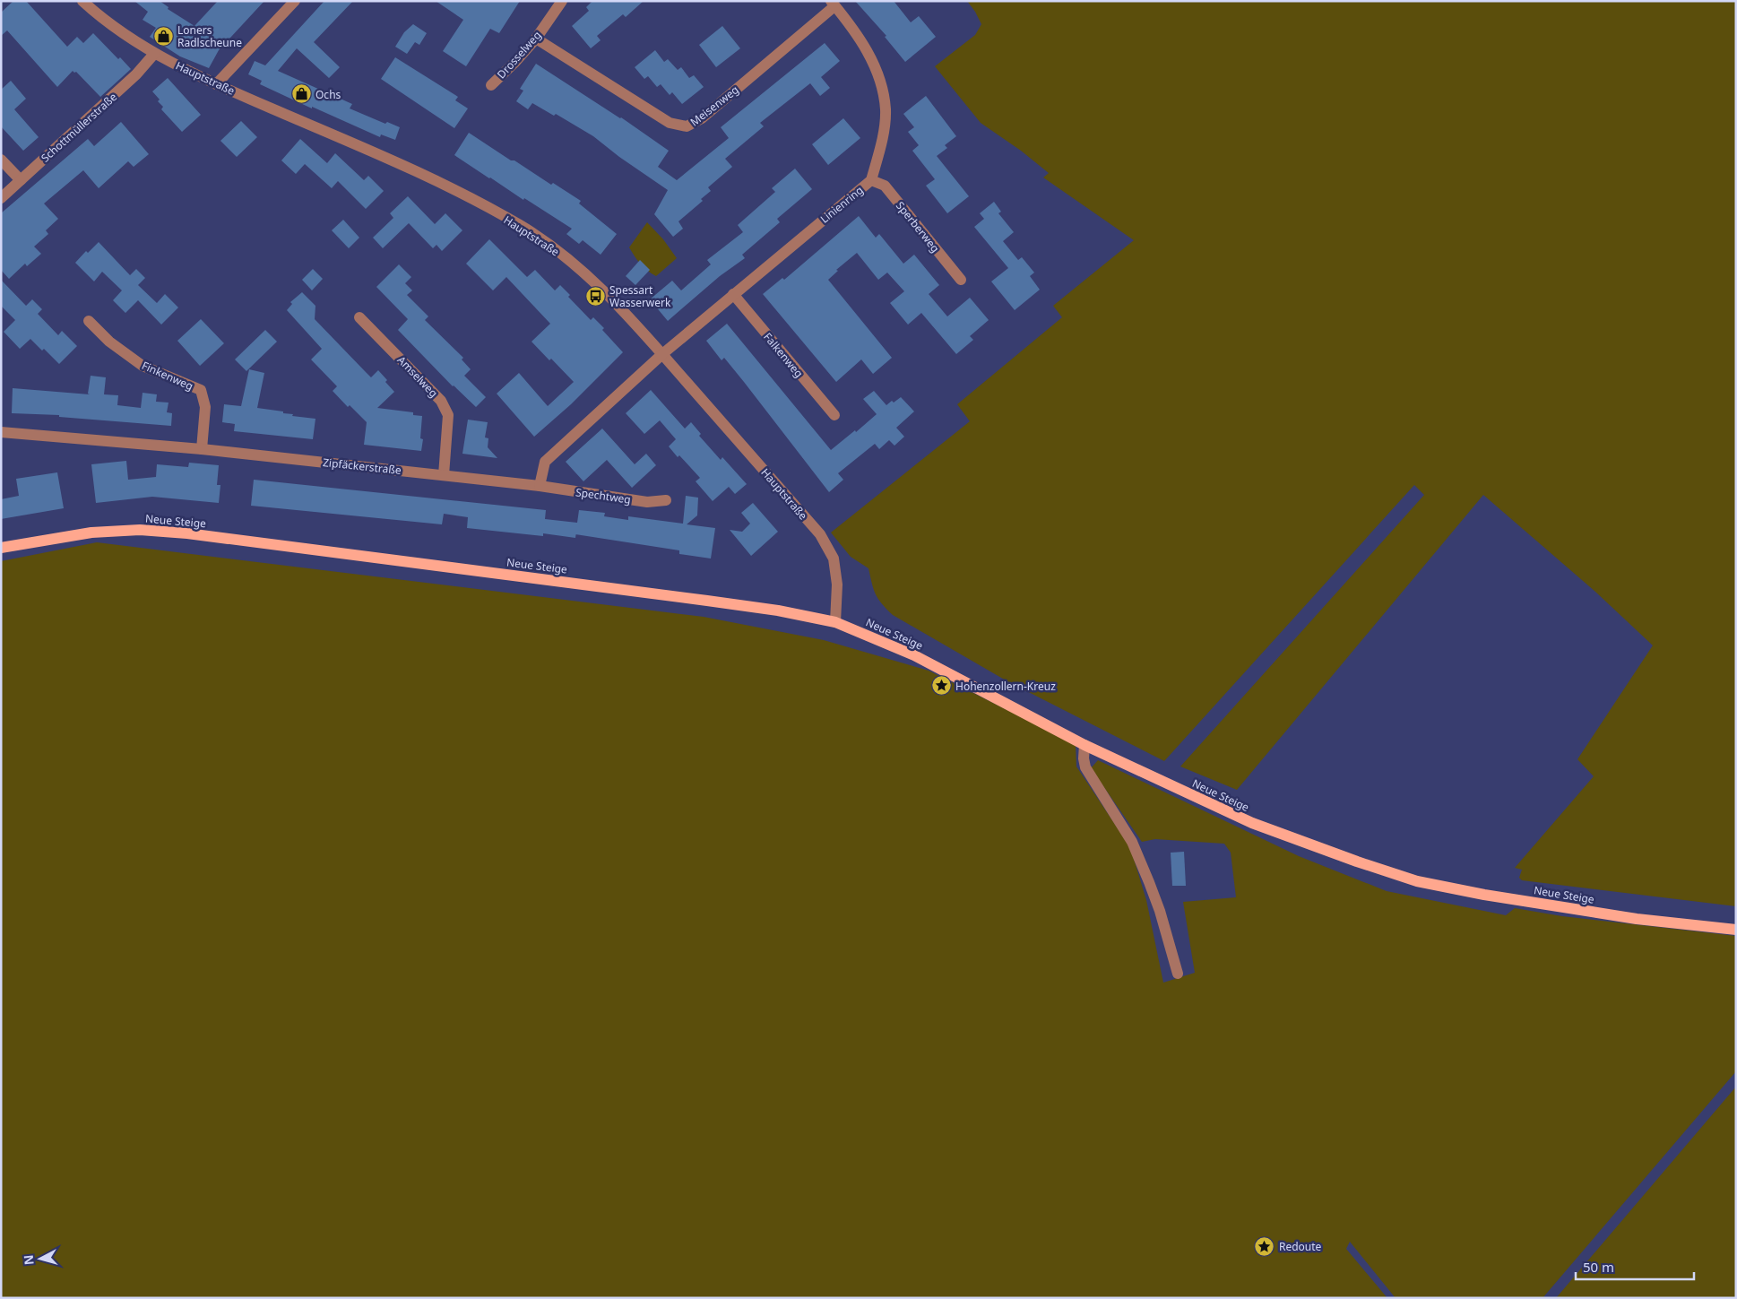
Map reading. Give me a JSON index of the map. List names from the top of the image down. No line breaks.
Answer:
{"streets":{"main road":["Neue Steige"],"street":["Drosselweg","Hauptstraße","Meisenweg","Schottmüllerstraße","Linienring","Sperberweg","Falkenweg","Finkenweg","Amselweg","Zipfäckerstraße","Spechtweg"]},"crossings":[["Drosselweg","Meisenweg"],["Hauptstraße","Schottmüllerstraße"],["Hauptstraße","Linienring"],["Hauptstraße","Neue Steige"],["Meisenweg","Linienring"],["Linienring","Sperberweg"],["Linienring","Falkenweg"],["Finkenweg","Zipfäckerstraße"],["Amselweg","Zipfäckerstraße"],["Zipfäckerstraße","Spechtweg"]],"places":{"shop":["Loners Radlscheune","Ochs"],"bus stop":["Spessart Wasserwerk"],"place":["Hohenzollern-Kreuz","Redoute"]},"scale_bar":"50 m","north":"left"}
